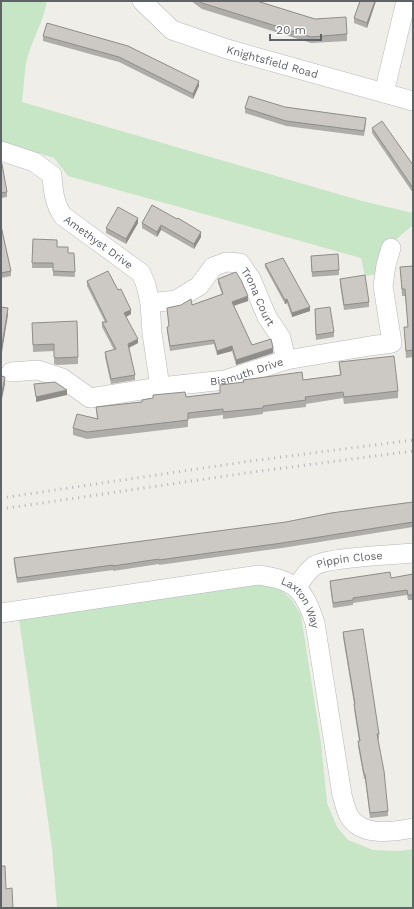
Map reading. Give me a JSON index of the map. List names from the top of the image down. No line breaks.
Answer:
{"streets":{"street":["Knightsfield Road","Amethyst Drive","Trona Court","Bismuth Drive","Pippin Close","Laxton Way"]},"crossings":[["Amethyst Drive","Trona Court"],["Amethyst Drive","Bismuth Drive"],["Trona Court","Bismuth Drive"],["Pippin Close","Laxton Way"]],"scale_bar":"20 m"}
